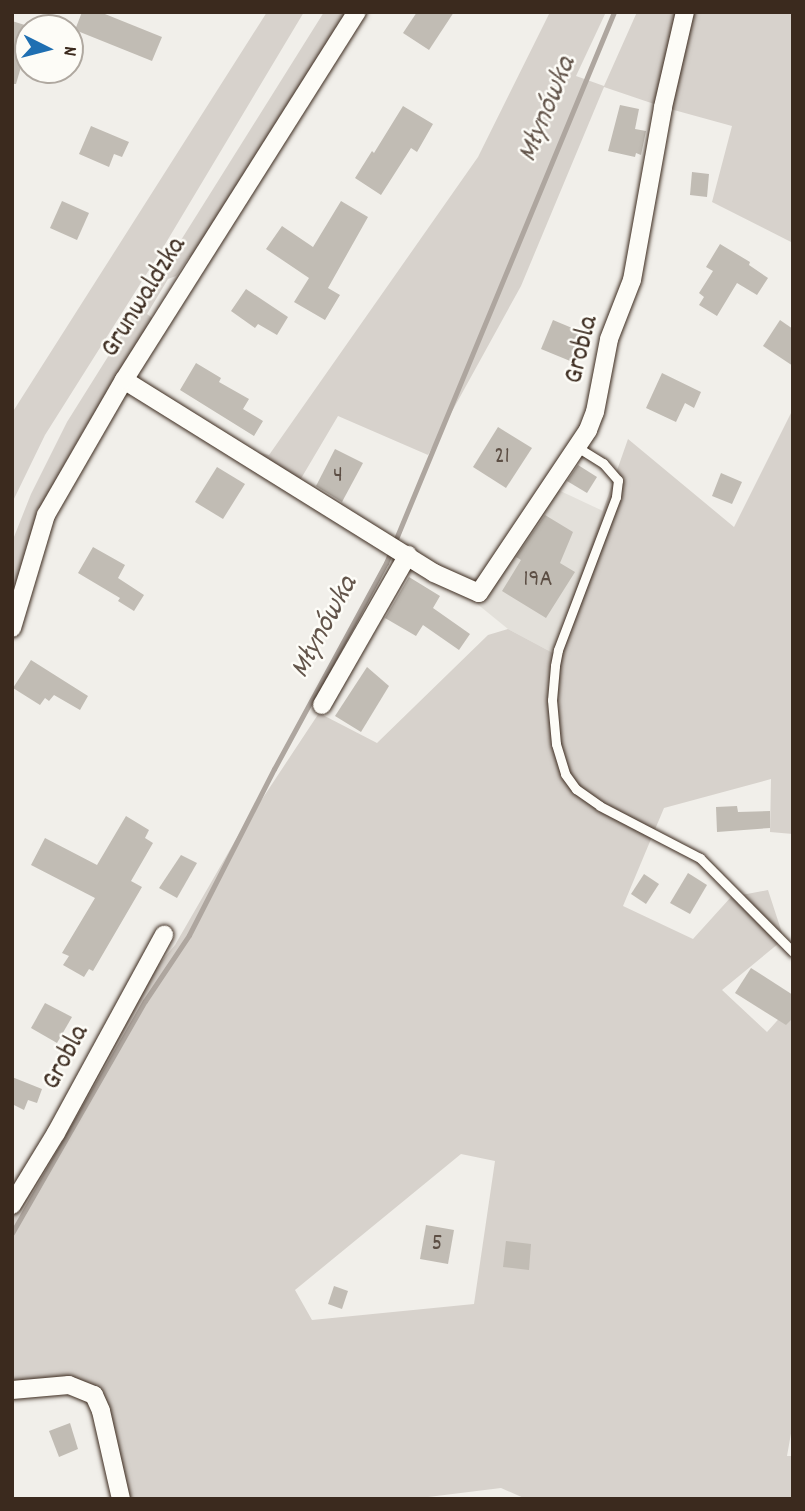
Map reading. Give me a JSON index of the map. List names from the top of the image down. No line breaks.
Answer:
{"streets":{"street":["Grunwaldzka","Grobla"]},"crossings":[["Grunwaldzka","Grobla"]],"water":["Młynówka"],"house_numbers":["21","4","19A","5"],"north":"right"}
